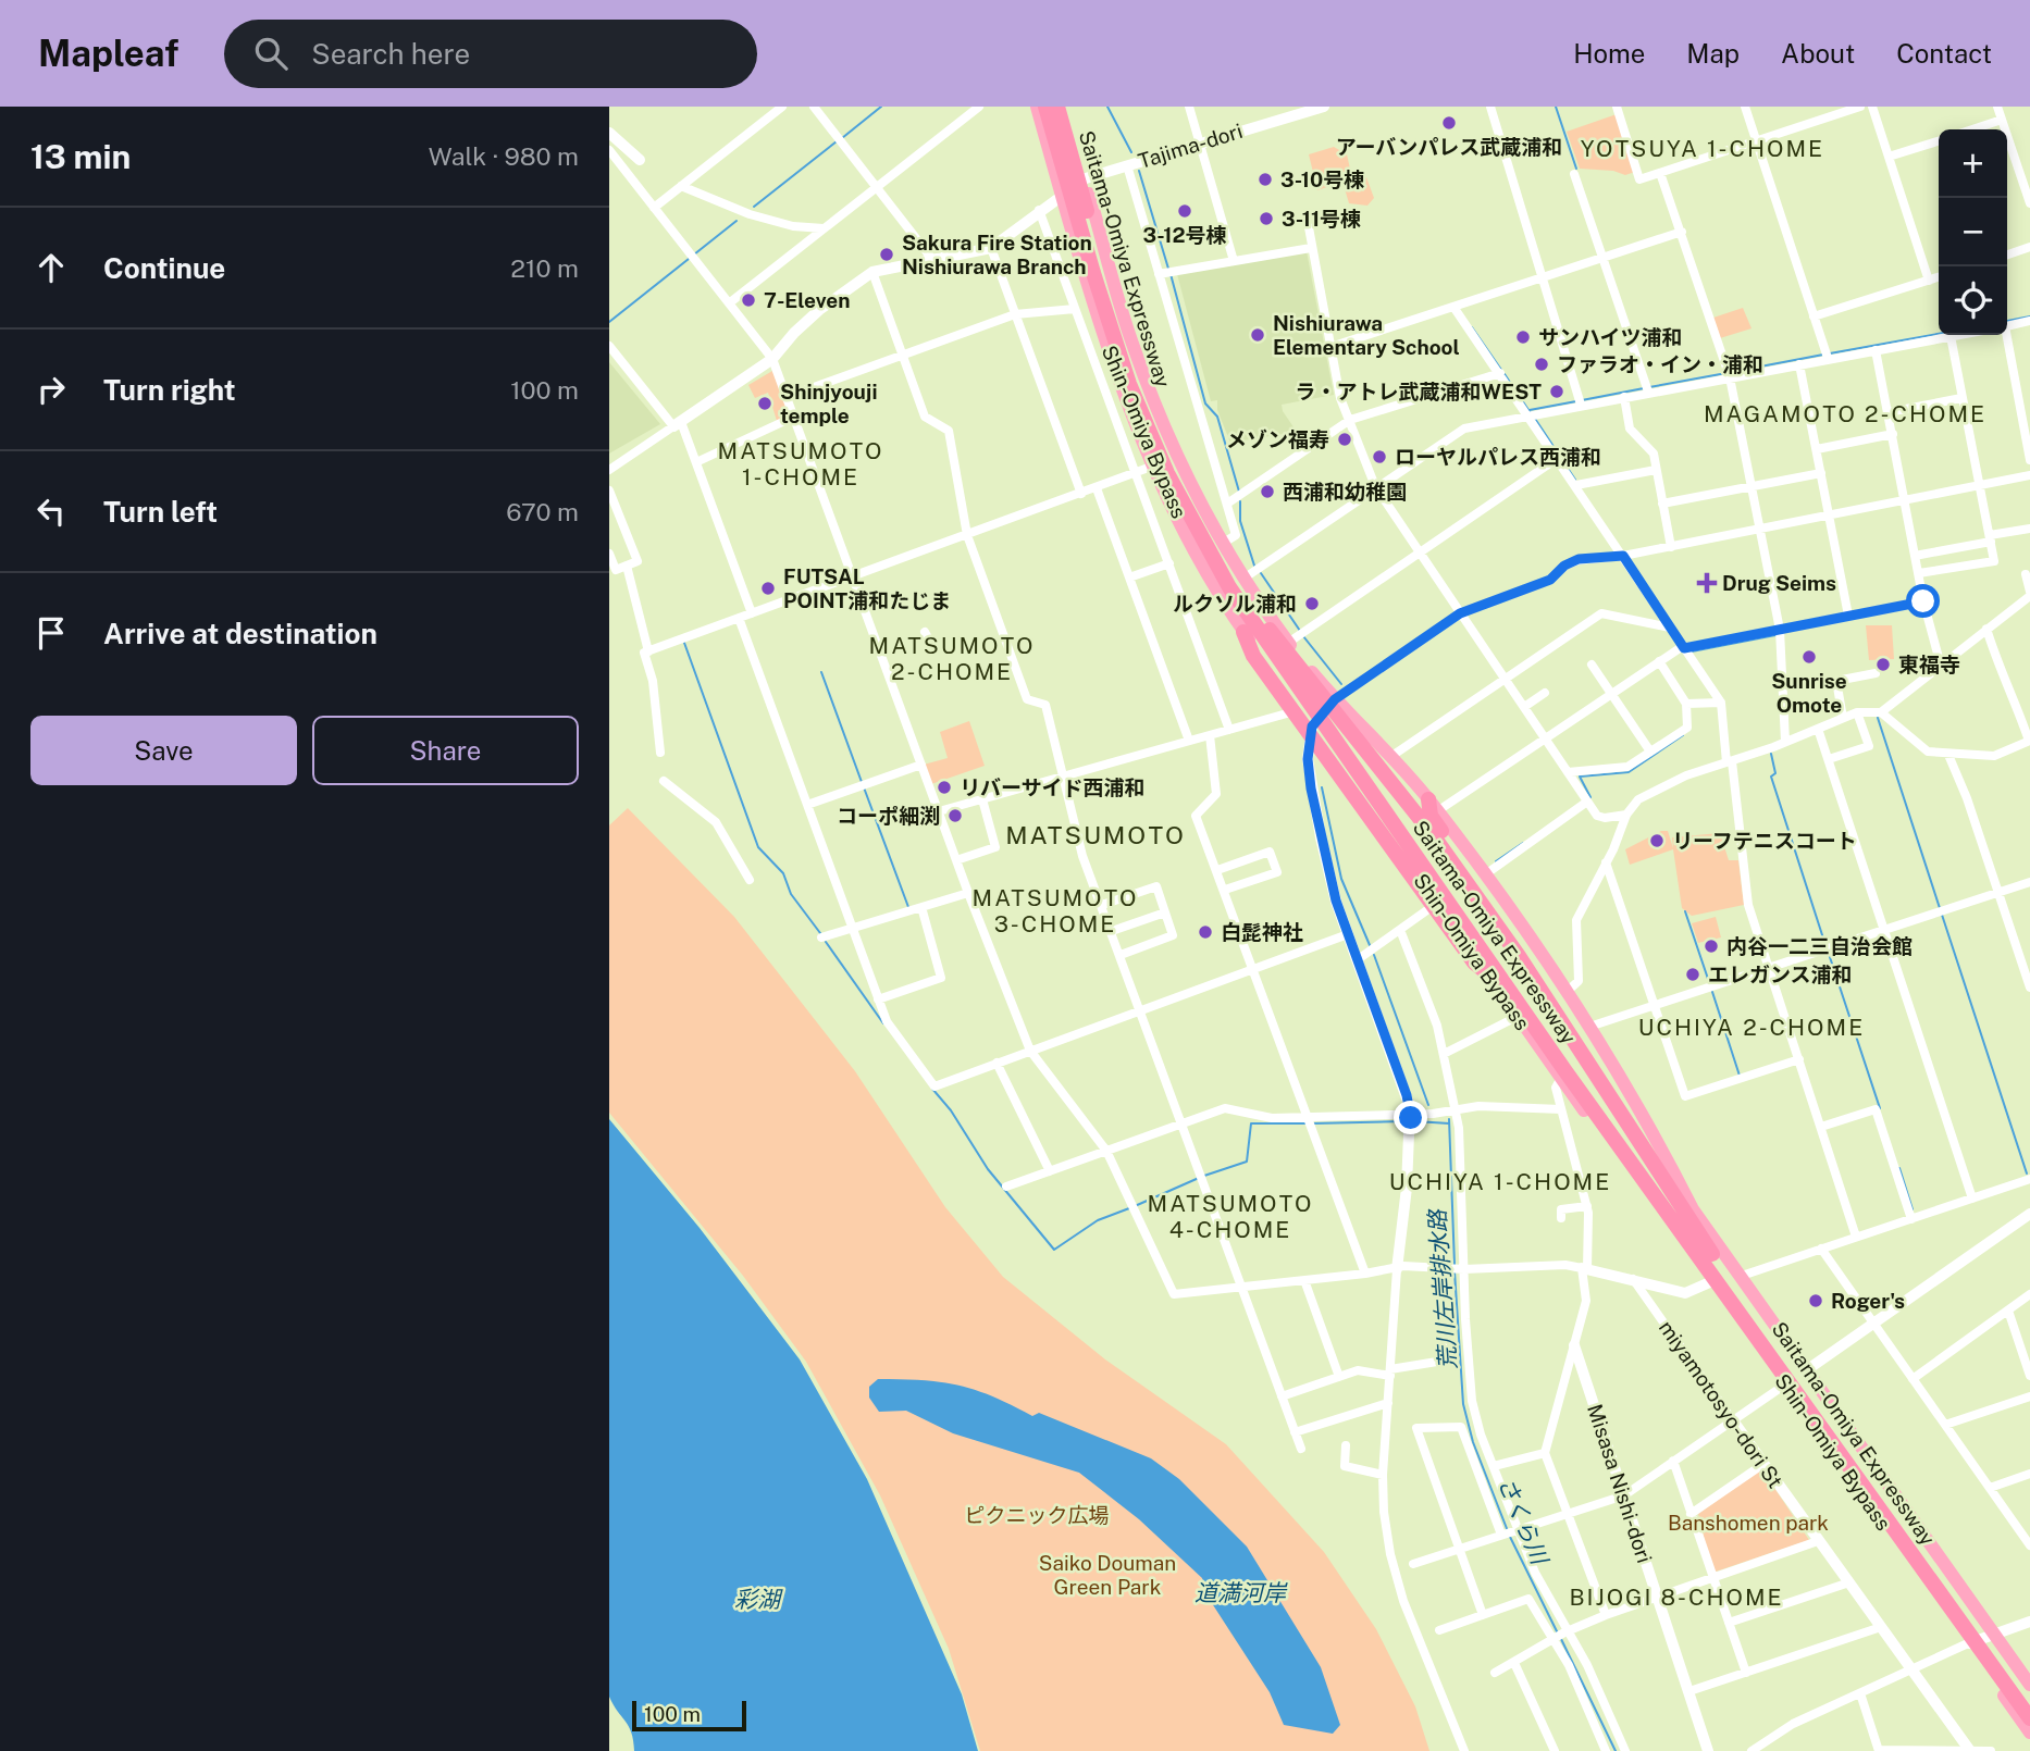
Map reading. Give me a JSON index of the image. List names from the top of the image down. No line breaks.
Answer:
{"streets":{"highway":["Saitama-Omiya Expressway","Shin-Omiya Bypass"],"street":["Tajima-dori","miyamotosyo-dori St","Misasa Nishi-dori"]},"crossings":[["Tajima-dori","Shin-Omiya Bypass"]],"districts":["YOTSUYA 1-CHOME","MAGAMOTO 2-CHOME","MATSUMOTO 1-CHOME","MATSUMOTO 2-CHOME","MATSUMOTO","MATSUMOTO 3-CHOME","UCHIYA 2-CHOME","UCHIYA 1-CHOME","MATSUMOTO 4-CHOME","BIJOGI 8-CHOME"],"water":["荒川左岸排水路","さくら川","道満河岸","彩湖"],"parks":["ピクニック広場","Banshomen park","Saiko Douman Green Park"],"places":{"other":["アーバンパレス武蔵浦和","3-10号棟","3-12号棟","3-11号棟","Sakura Fire Station Nishiurawa Branch","7-Eleven","Nishiurawa Elementary School","サンハイツ浦和","ファラオ・イン・浦和","ラ・アトレ武蔵浦和WEST","Shinjyouji temple","メゾン福寿","ローヤルパレス西浦和","西浦和幼稚園","FUTSAL POINT浦和たじま","ルクソル浦和","Sunrise Omote","東福寺","リバーサイド西浦和","コーポ細渕","リーフテニスコート","白髭神社","内谷一二三自治会館","エレガンス浦和","Roger's"],"health":["Drug Seims"]},"scale_bar":"100 m","page":{"header":"Mapleaf","search":"Search here","nav":["Home","Map","About","Contact"],"heading":["13 min","Walk · 980 m"],"map_buttons":["+","−"],"list":[["Continue","210 m"],["Turn right","100 m"],["Turn left","670 m"],"Arrive at destination"],"buttons":["Save","Share"],"scale":"100 m"}}
